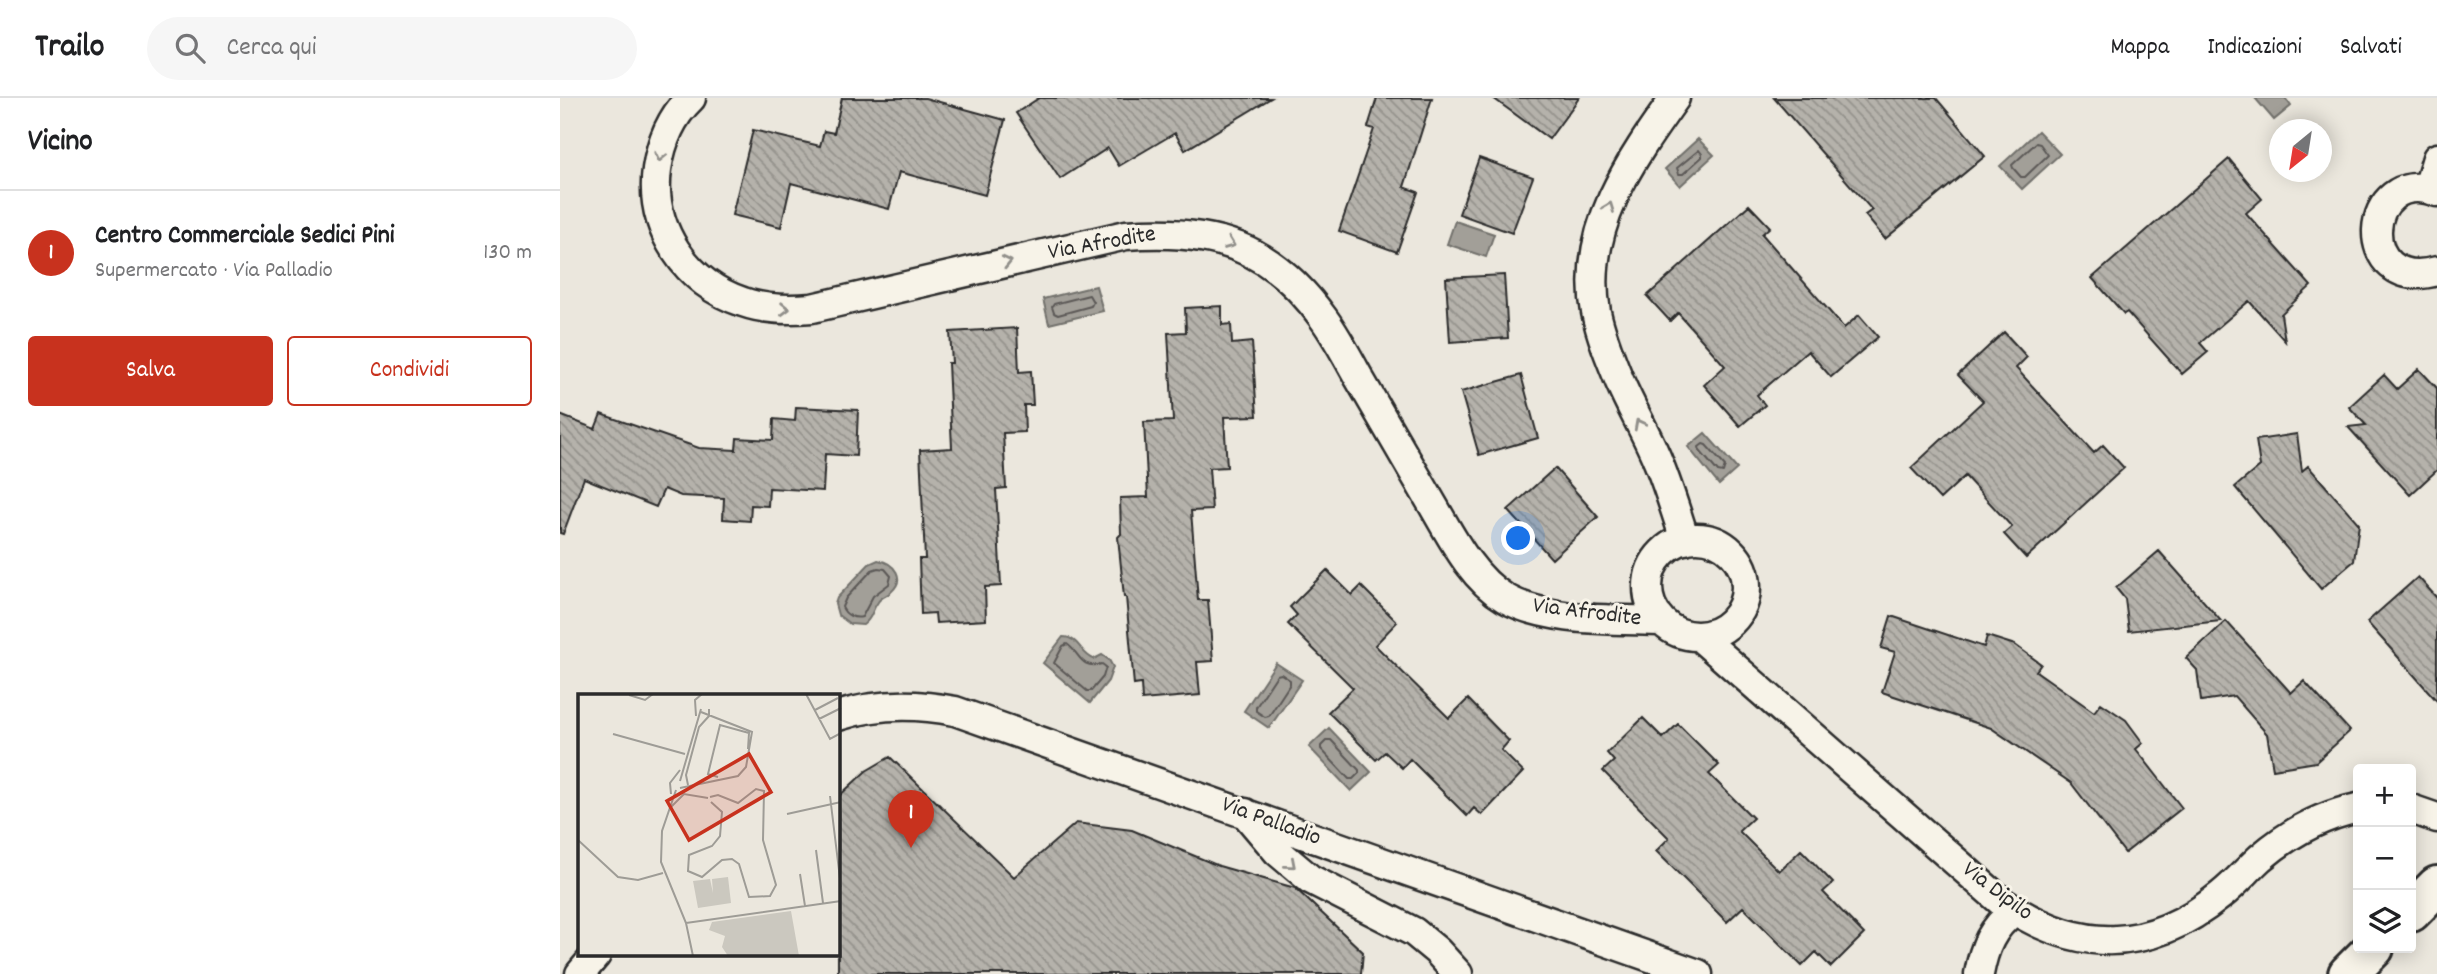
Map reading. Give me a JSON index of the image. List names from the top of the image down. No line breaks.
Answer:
{"streets":{"street":["Via Afrodite","Via Palladio","Via Dipilo"]},"crossings":[["Via Afrodite","Via Dipilo"]],"one_way":["Via Afrodite"],"north":"bottom left","page":{"header":"Trailo","search":"Cerca qui","nav":["Mappa","Indicazioni","Salvati"],"heading":"Vicino","list":[{"mark":"1","name":"Centro Commerciale Sedici Pini","note":"Supermercato · Via Palladio","value":"130 m"}],"buttons":["Salva","Condividi"],"map_buttons":["+","−"],"pins":"1"}}
